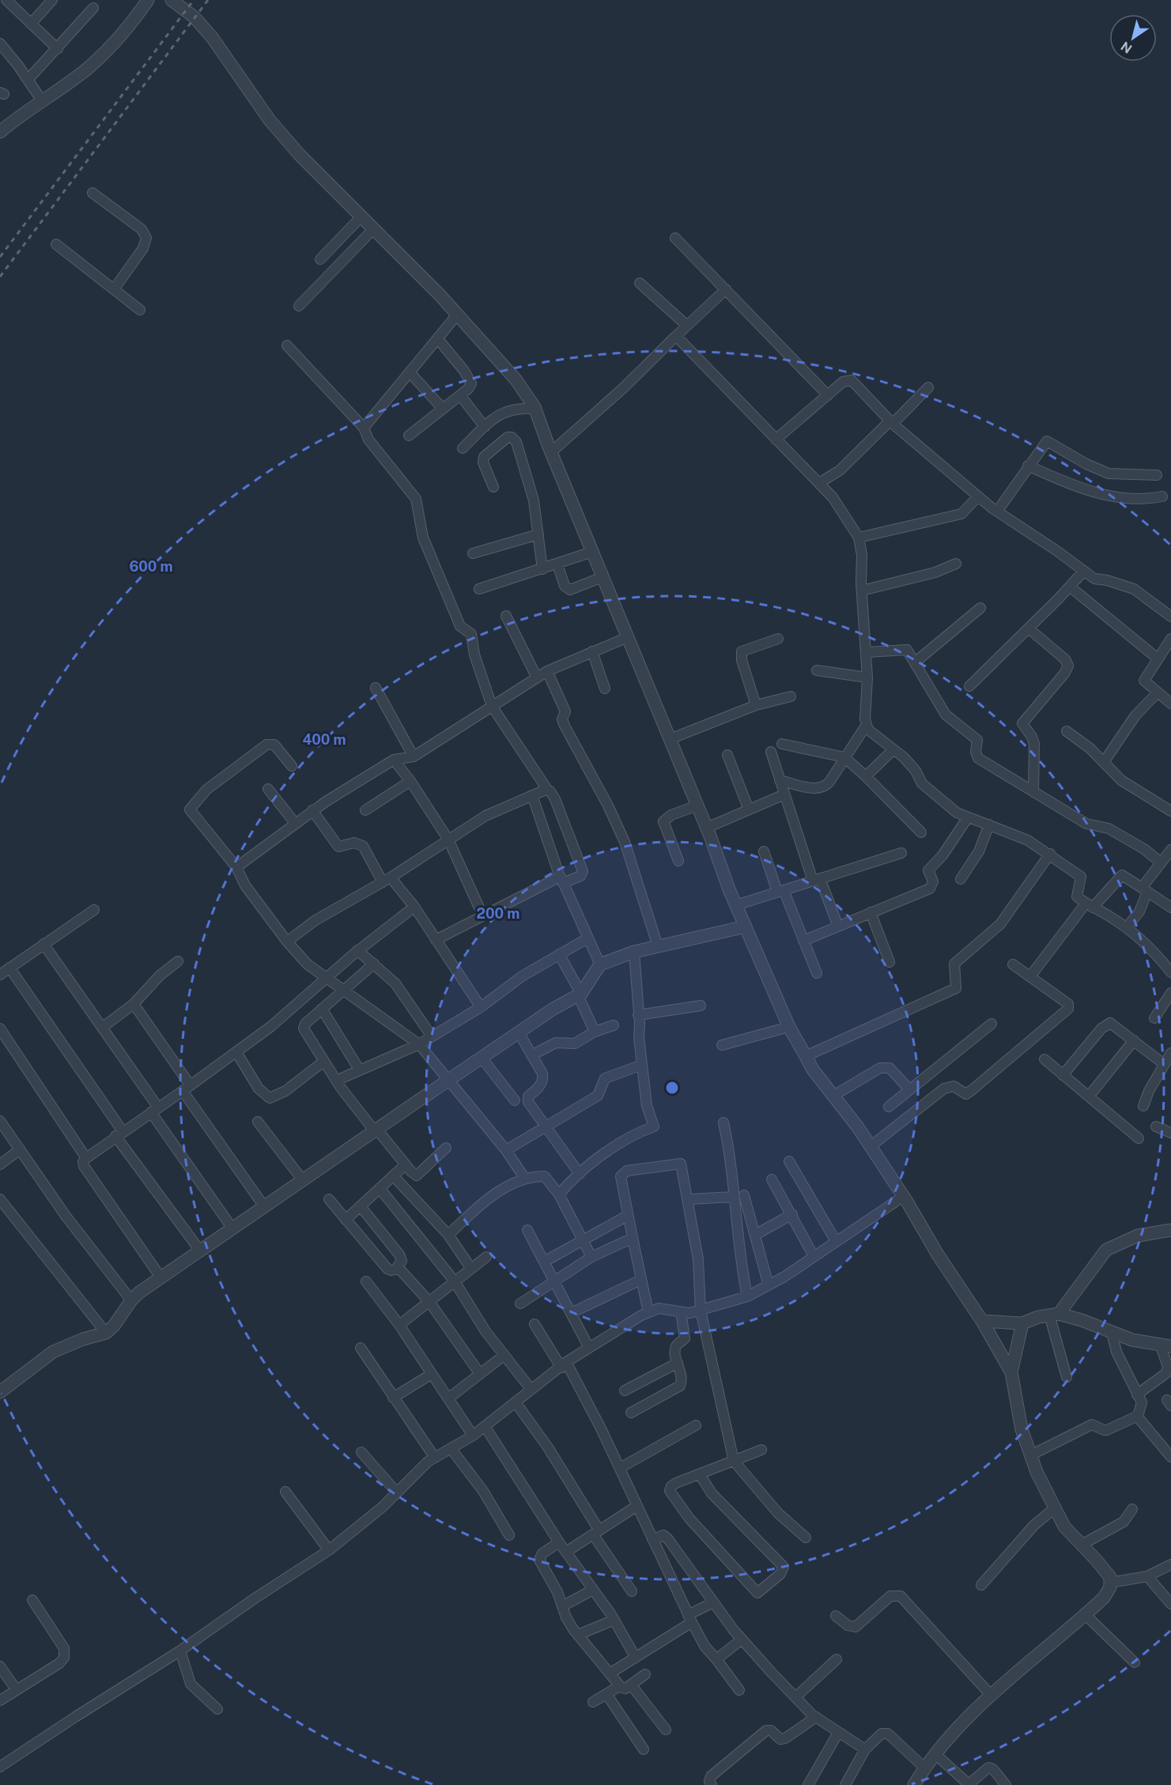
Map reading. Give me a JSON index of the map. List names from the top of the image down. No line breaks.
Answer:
{"north":"bottom left","rings":["600 m","400 m","200 m"]}
